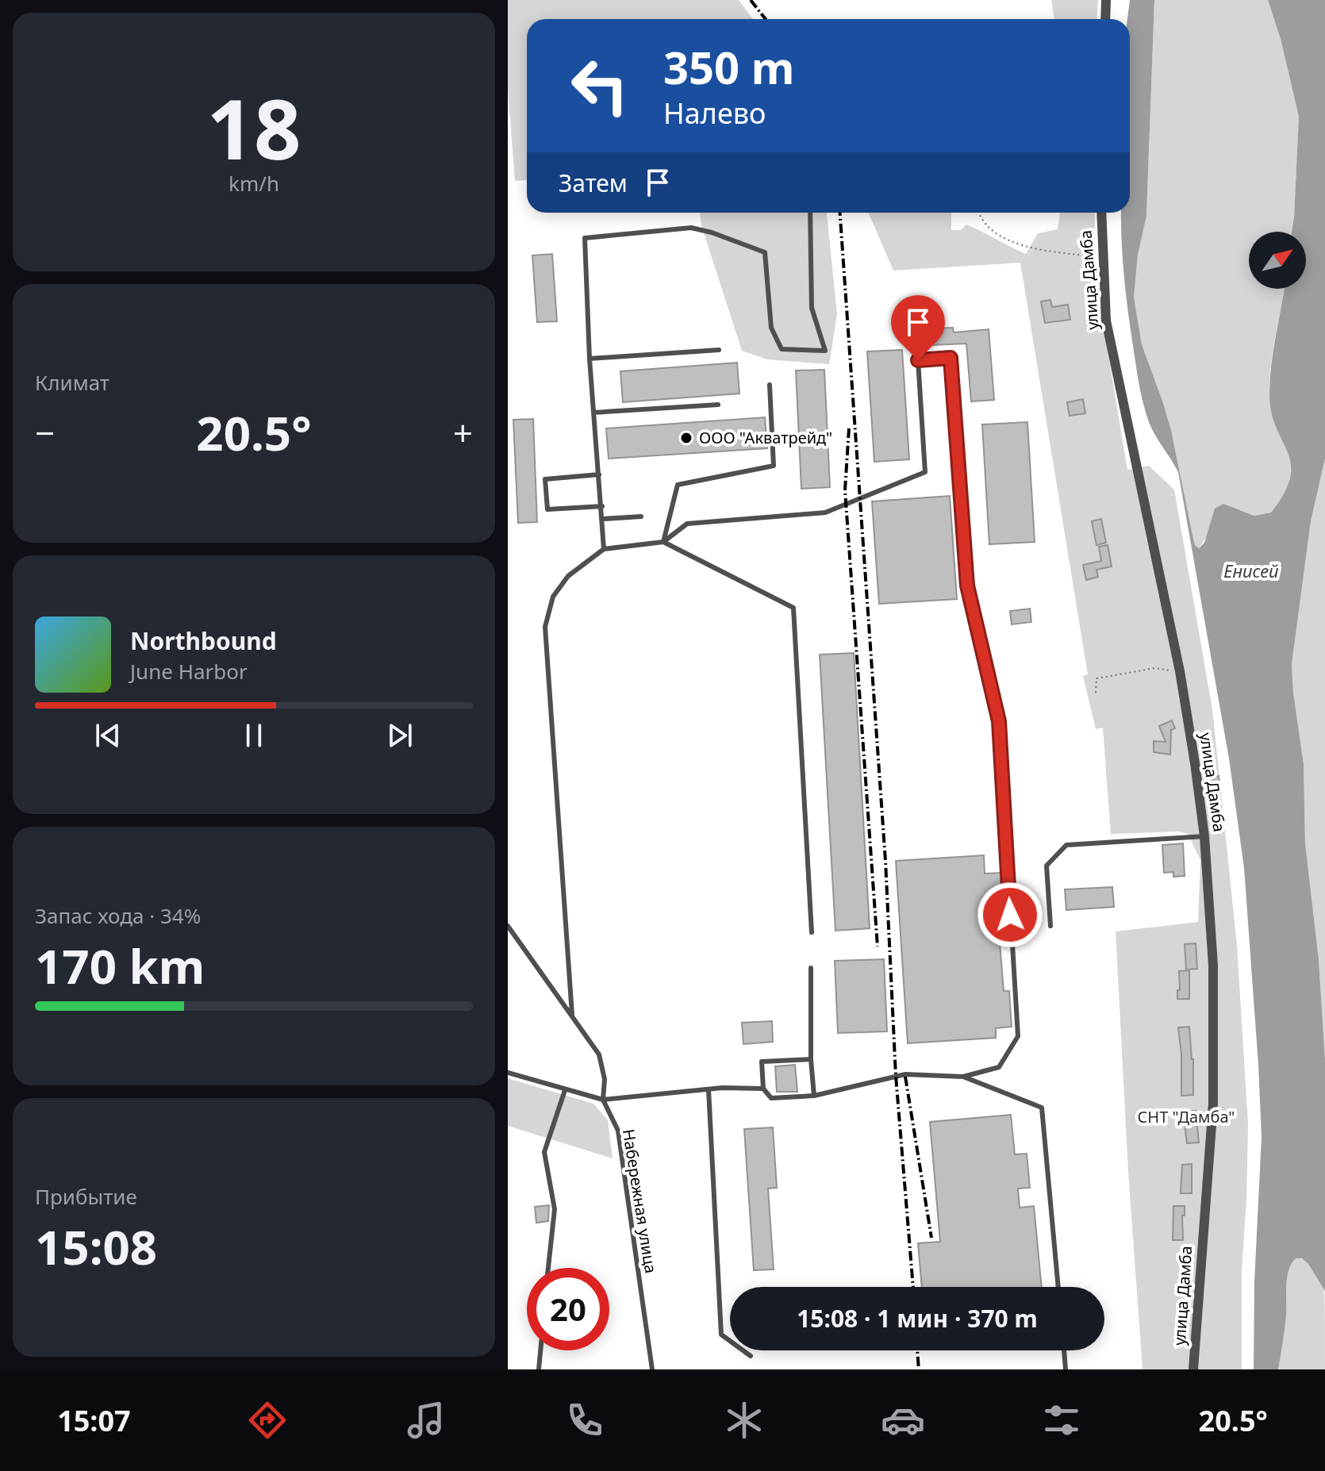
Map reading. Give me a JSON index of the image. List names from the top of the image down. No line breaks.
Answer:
{"streets":{"street":["улица Дамба"],"lane":["Набережная улица"]},"water":["Енисей"],"parks":["СНТ \"Дамба\""],"places":["ООО \"Акватрейд\""],"north":"top right","page":{"tile":[["18","km/h"],"Климат",["Запас хода · 34%","170 km"],["Прибытие","15:08"]],"turn":["350 m","Налево"],"then":"Затем","heat":["−","20.5°","+"],"song":["Northbound","June Harbor"],"limit":"20","trip":"15:08 · 1 мин · 370 m","tabs":["15:07","20.5°"]}}
